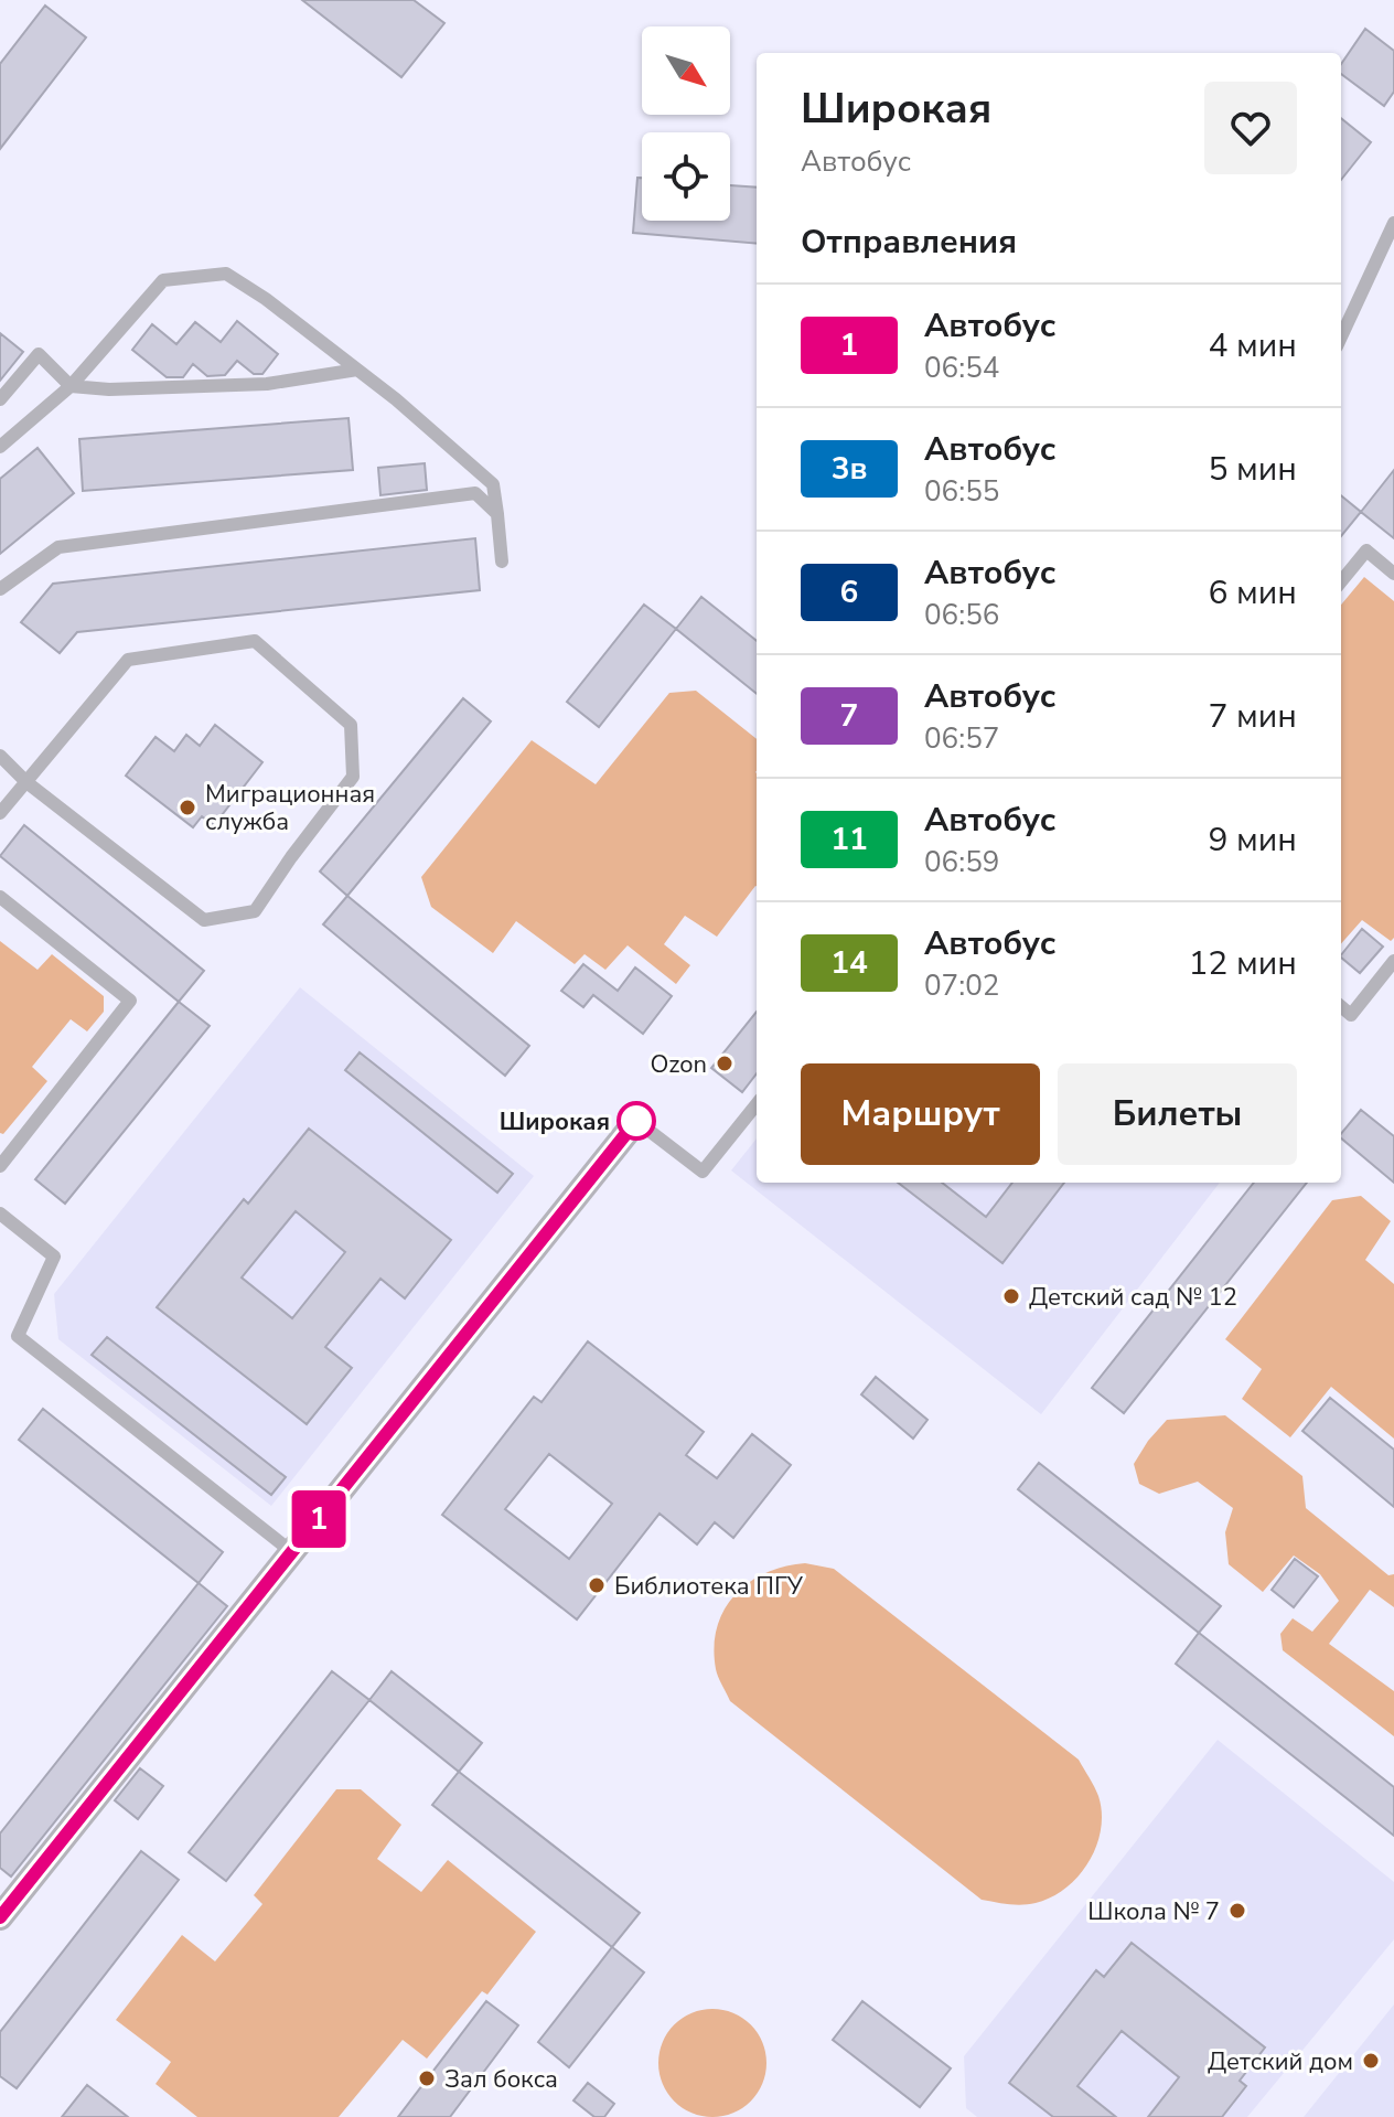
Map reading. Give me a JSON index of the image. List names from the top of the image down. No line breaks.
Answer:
{"places":["Миграционная служба","Ozon","Широкая","Детский сад № 12","Библиотека ПГУ","Школа № 7","Детский дом","Зал бокса"],"lines":["bus line 1"],"north":"bottom right","page":{"on_map":"1","heading":[["Широкая","Автобус"],"Отправления"],"list":[{"mark":"1","name":"Автобус","note":"06:54","value":"4 мин"},{"mark":"3в","name":"Автобус","note":"06:55","value":"5 мин"},{"mark":"6","name":"Автобус","note":"06:56","value":"6 мин"},{"mark":"7","name":"Автобус","note":"06:57","value":"7 мин"},{"mark":"11","name":"Автобус","note":"06:59","value":"9 мин"},{"mark":"14","name":"Автобус","note":"07:02","value":"12 мин"}],"buttons":["Маршрут","Билеты"]}}
